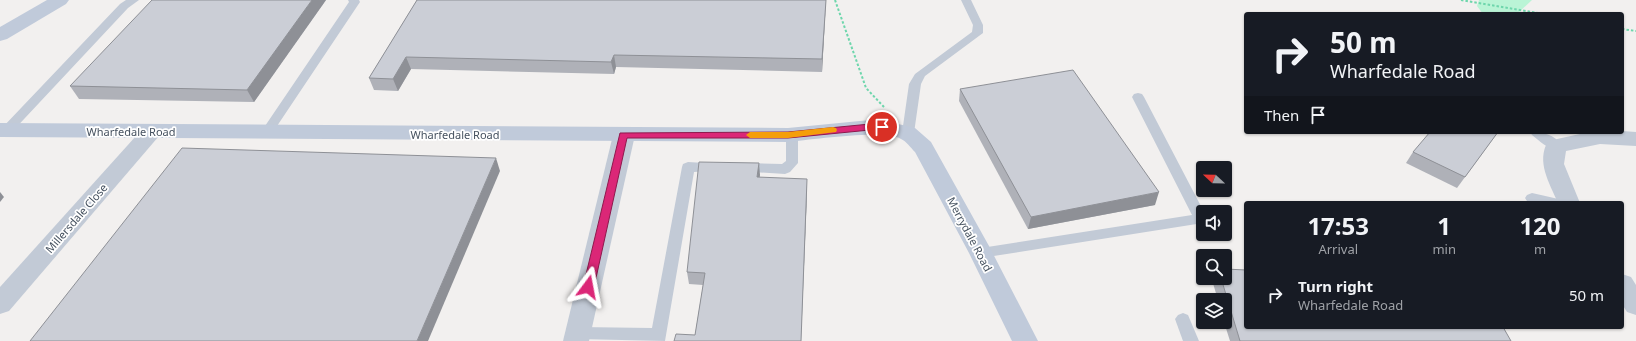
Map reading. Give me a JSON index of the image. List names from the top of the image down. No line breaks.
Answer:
{"streets":{"street":["Wharfedale Road","Millersdale Close","Merrydale Road"]},"crossings":[["Wharfedale Road","Millersdale Close"],["Wharfedale Road","Merrydale Road"]],"north":"left","page":{"turn":["50 m","Wharfedale Road"],"then":"Then","eta":["17:53","Arrival","1","min","120","m"],"list":[{"name":"Turn right","note":"Wharfedale Road","value":"50 m"}]}}
